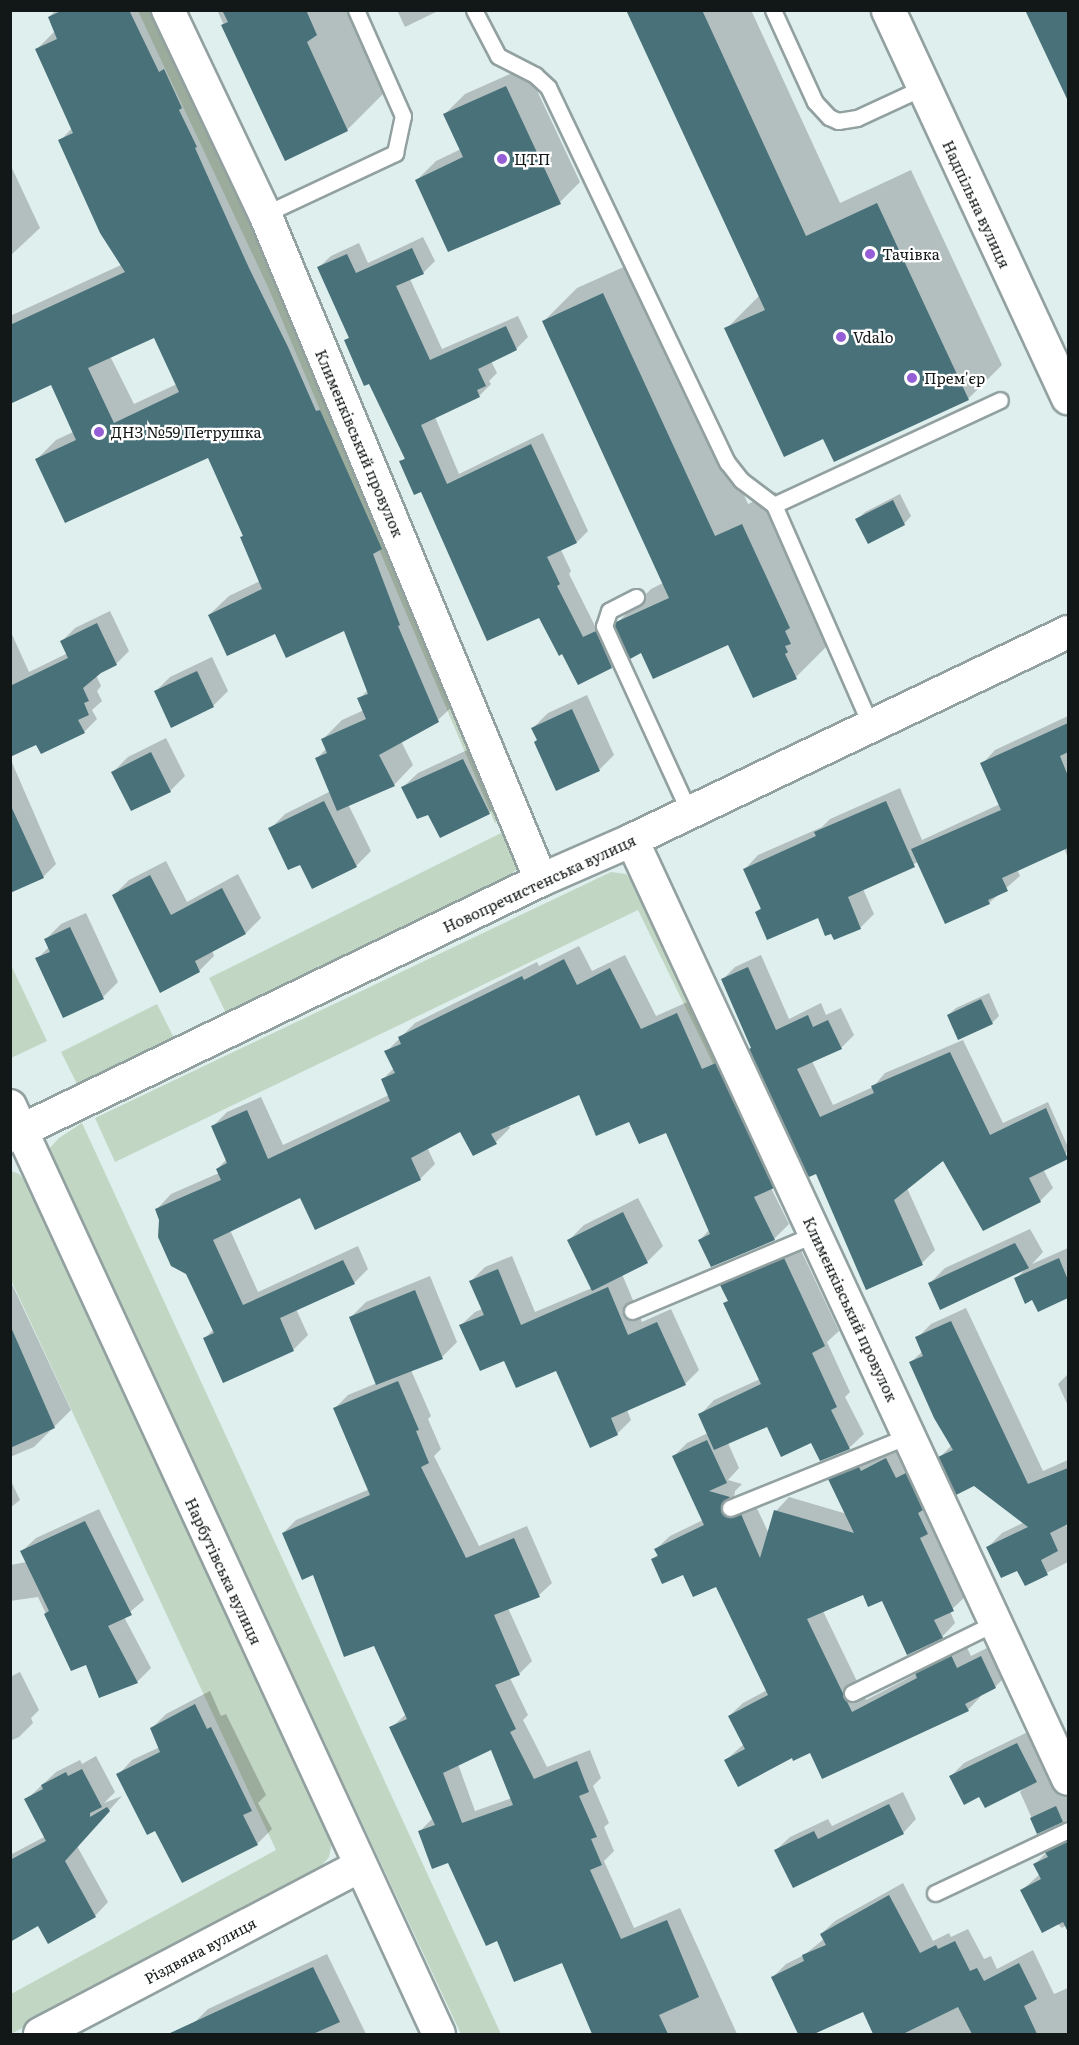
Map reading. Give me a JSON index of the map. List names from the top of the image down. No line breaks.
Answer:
{"streets":{"main road":["Надпільна вулиця"],"street":["Клименківський провулок","Новопречистенська вулиця","Нарбутівська вулиця","Різдвяна вулиця"]},"crossings":[["Клименківський провулок","Новопречистенська вулиця"],["Новопречистенська вулиця","Нарбутівська вулиця"],["Нарбутівська вулиця","Різдвяна вулиця"]],"places":["ЦТП","Тачівка","Vdalo","Прем'єр","ДНЗ №59 Петрушка"]}
